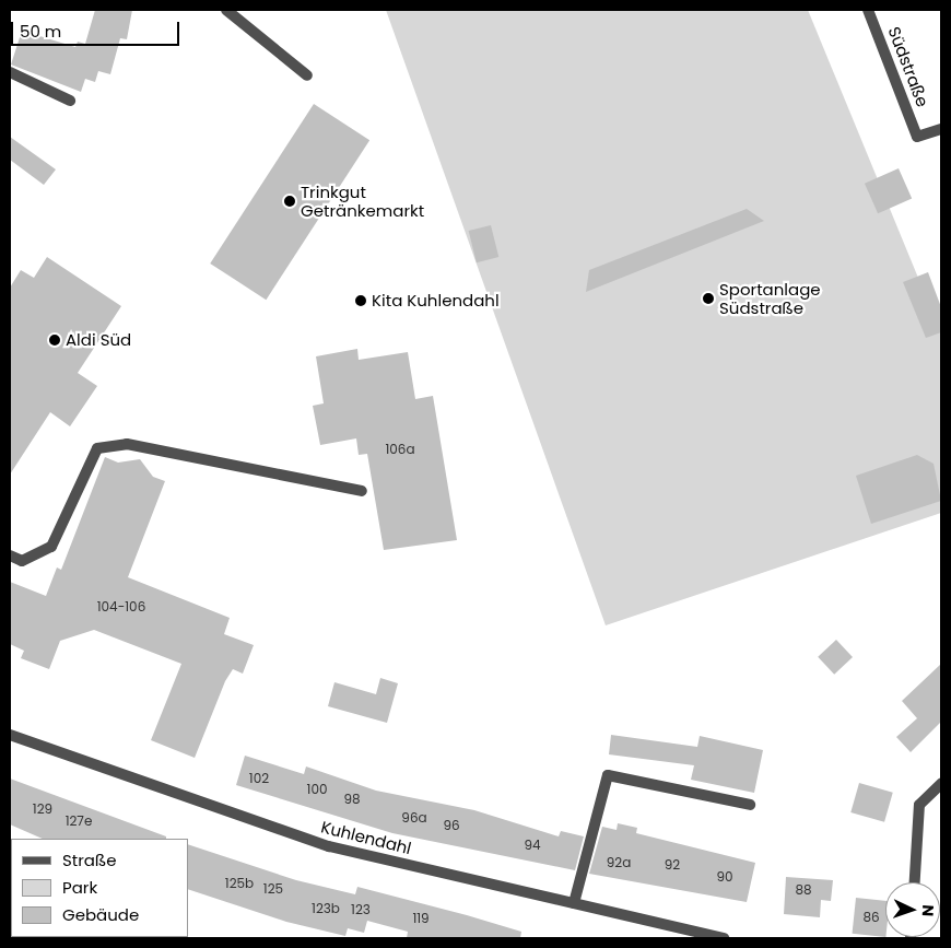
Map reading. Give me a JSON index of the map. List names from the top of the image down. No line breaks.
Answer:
{"streets":{"street":["Südstraße","Kuhlendahl"]},"places":["Trinkgut Getränkemarkt","Sportanlage Südstraße","Kita Kuhlendahl","Aldi Süd"],"house_numbers":["106a","104-106","102","100","98","129","96a","127e","96","94","92a","92","90","125b","125","88","123b","123","86","119"],"legend":["Straße","Park","Gebäude"],"scale_bar":"50 m","north":"right"}
